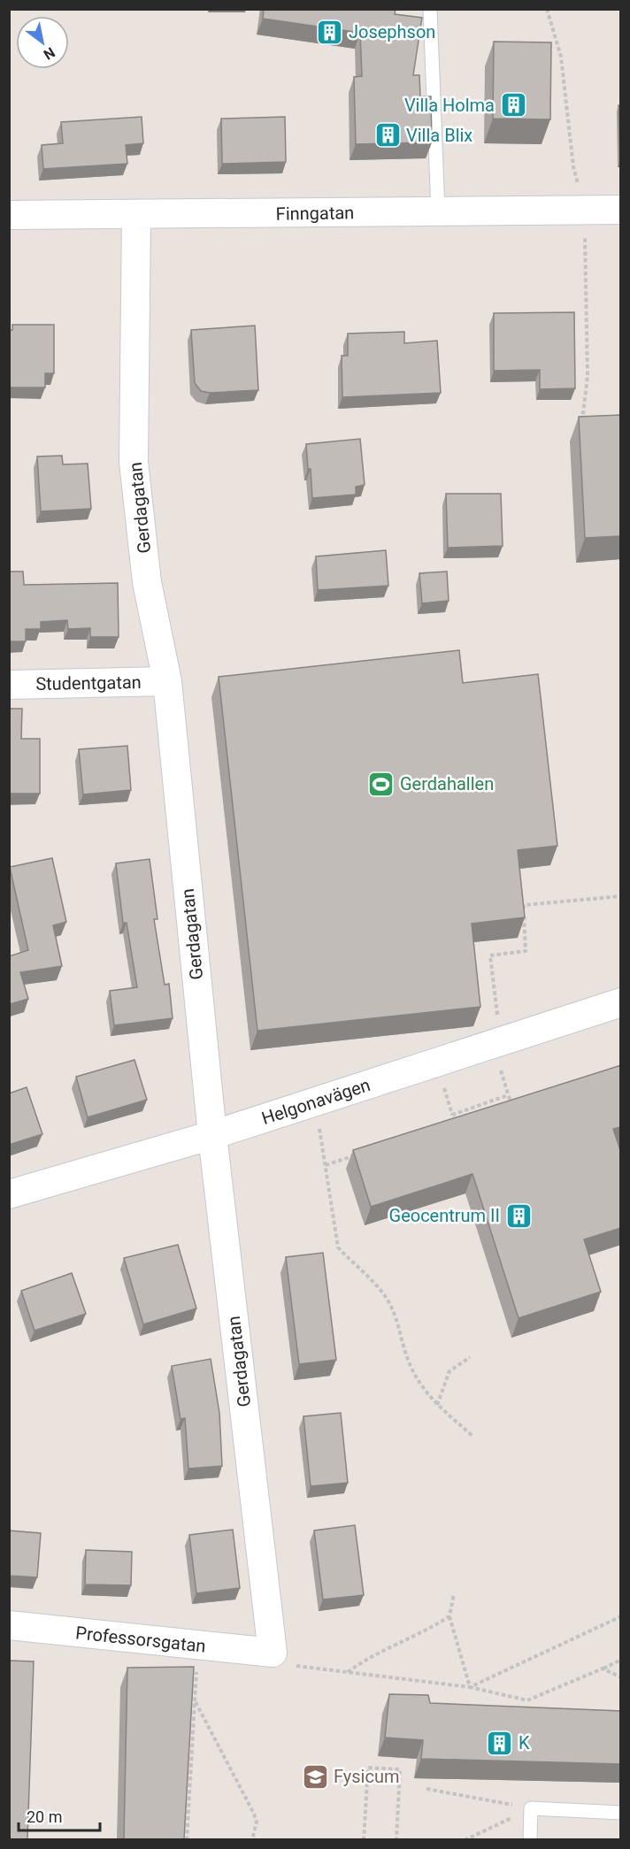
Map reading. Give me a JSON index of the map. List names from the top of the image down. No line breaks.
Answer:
{"streets":{"street":["Finngatan","Gerdagatan","Studentgatan","Helgonavägen","Professorsgatan"]},"crossings":[["Finngatan","Gerdagatan"],["Gerdagatan","Studentgatan"],["Gerdagatan","Helgonavägen"],["Gerdagatan","Professorsgatan"]],"places":{"building":["Josephson","Villa Holma","Villa Blix","Geocentrum II","K"],"sports":["Gerdahallen"],"school or university":["Fysicum"]},"scale_bar":"20 m","north":"bottom right"}
